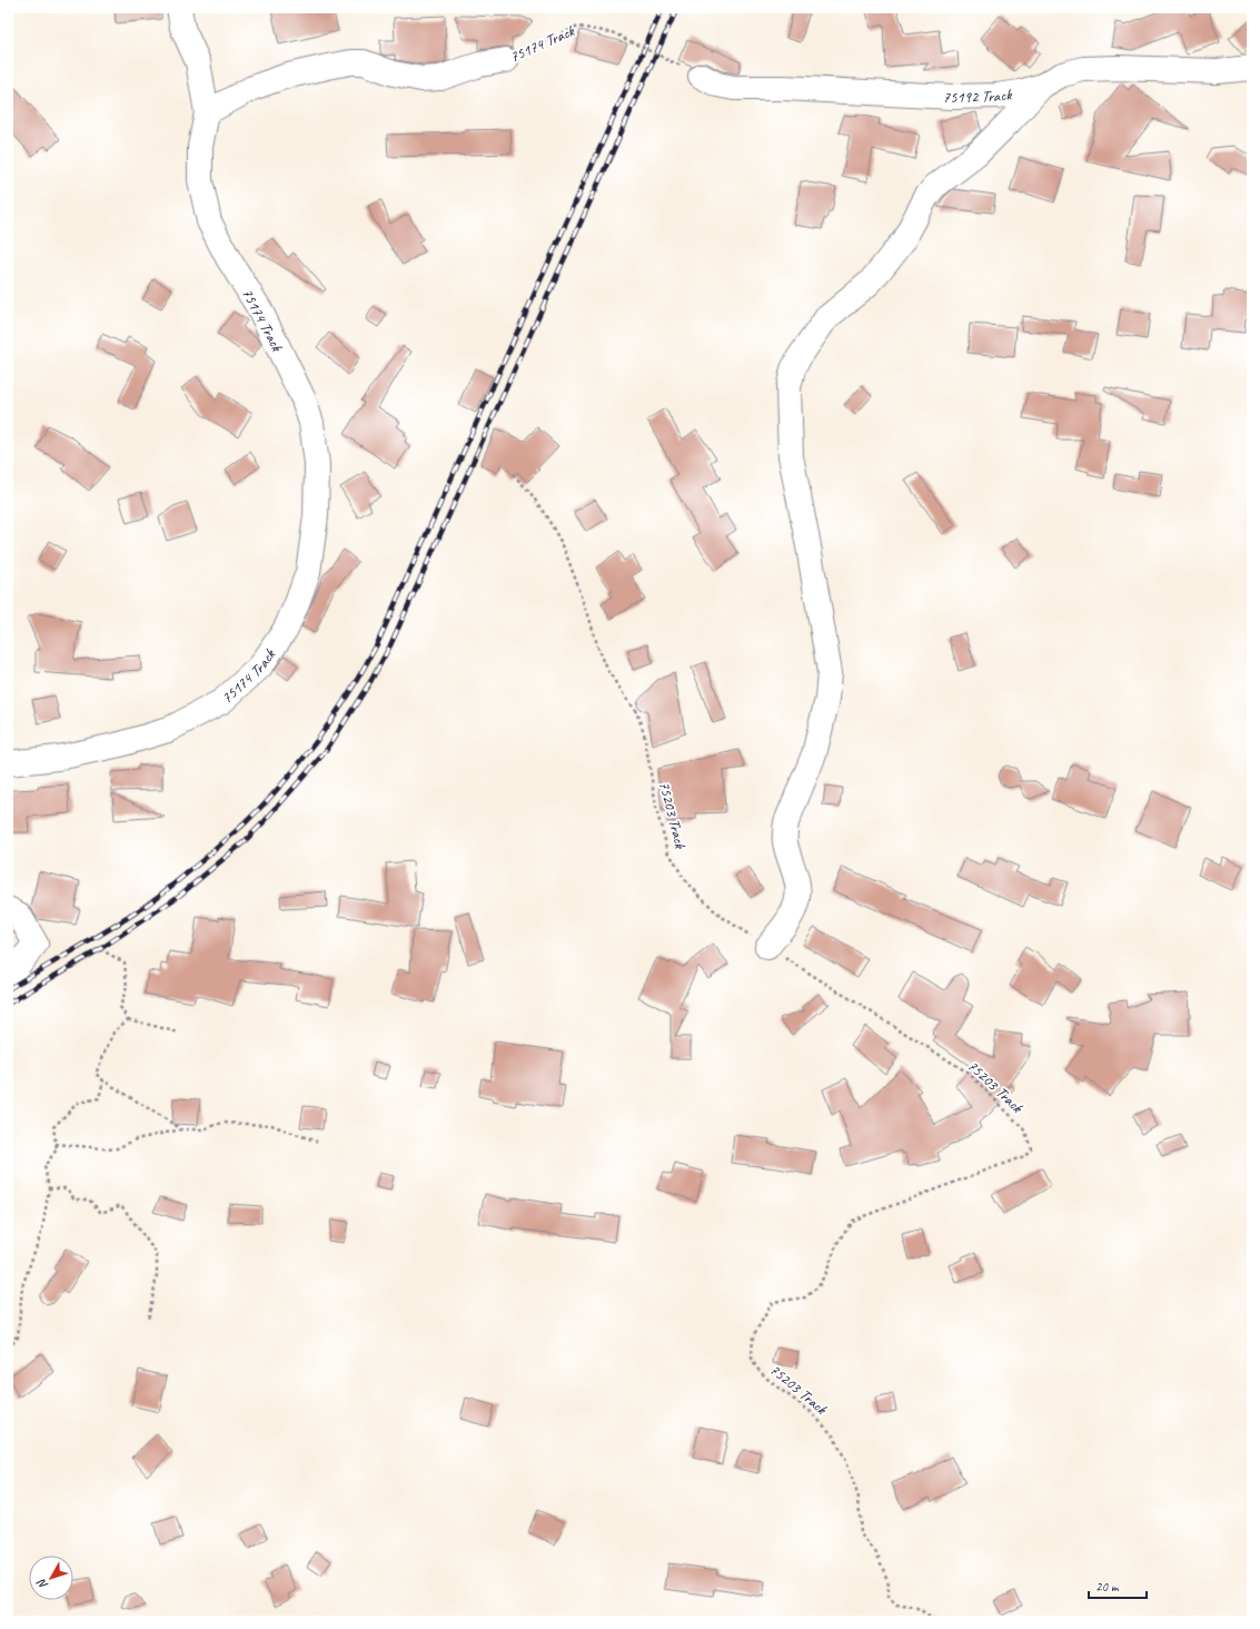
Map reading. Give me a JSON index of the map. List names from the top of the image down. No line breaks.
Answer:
{"streets":{"street":["75174 Track","75192 Track"],"path":["75203 Track"]},"scale_bar":"20 m","north":"bottom left"}
